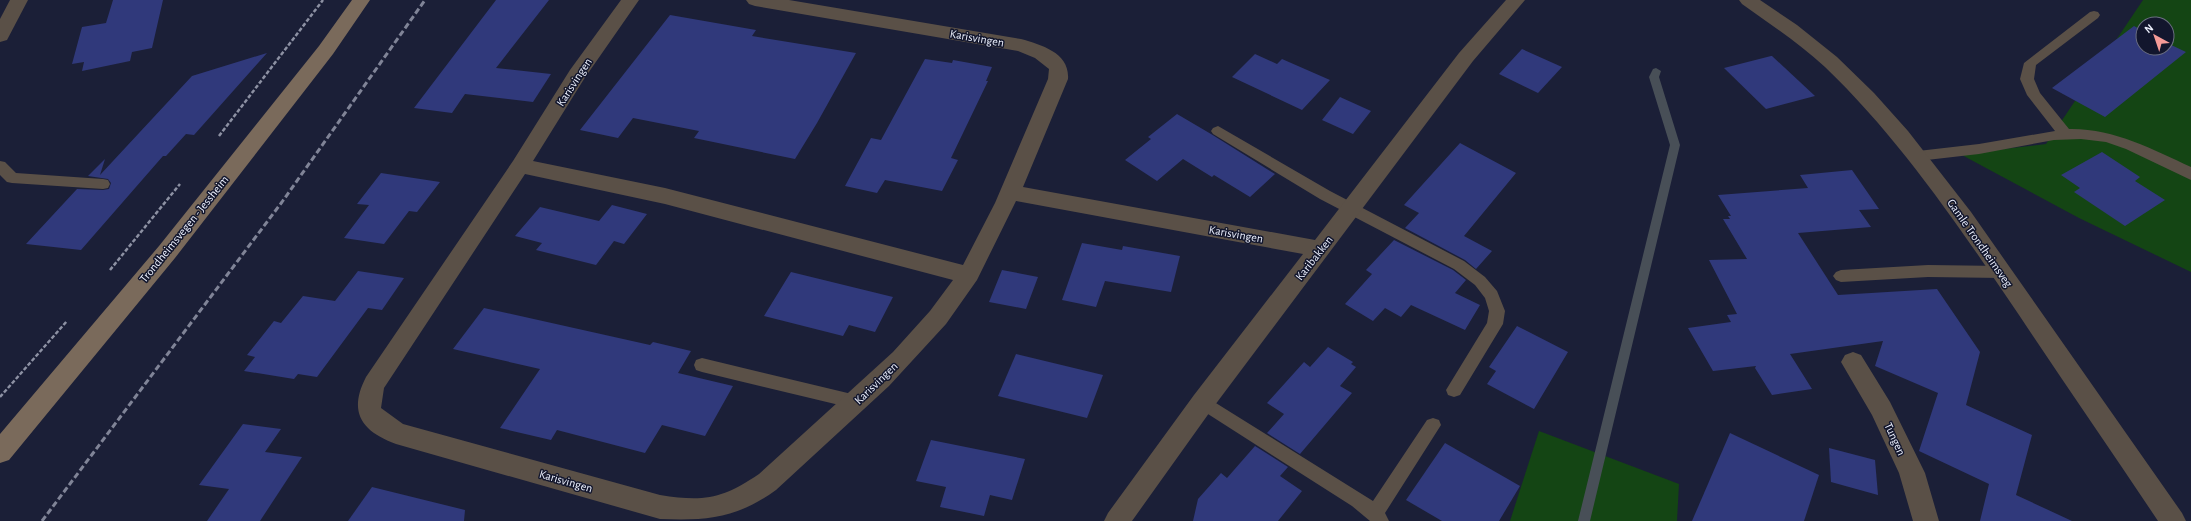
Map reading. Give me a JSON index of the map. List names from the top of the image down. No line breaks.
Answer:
{"streets":{"main road":["Trondheimsvegen - Jessheim"],"street":["Karisvingen","Gamle Trondheimsveg","Karibakken","Tungen"]},"crossings":[["Karisvingen","Karibakken"]],"north":"top left"}
